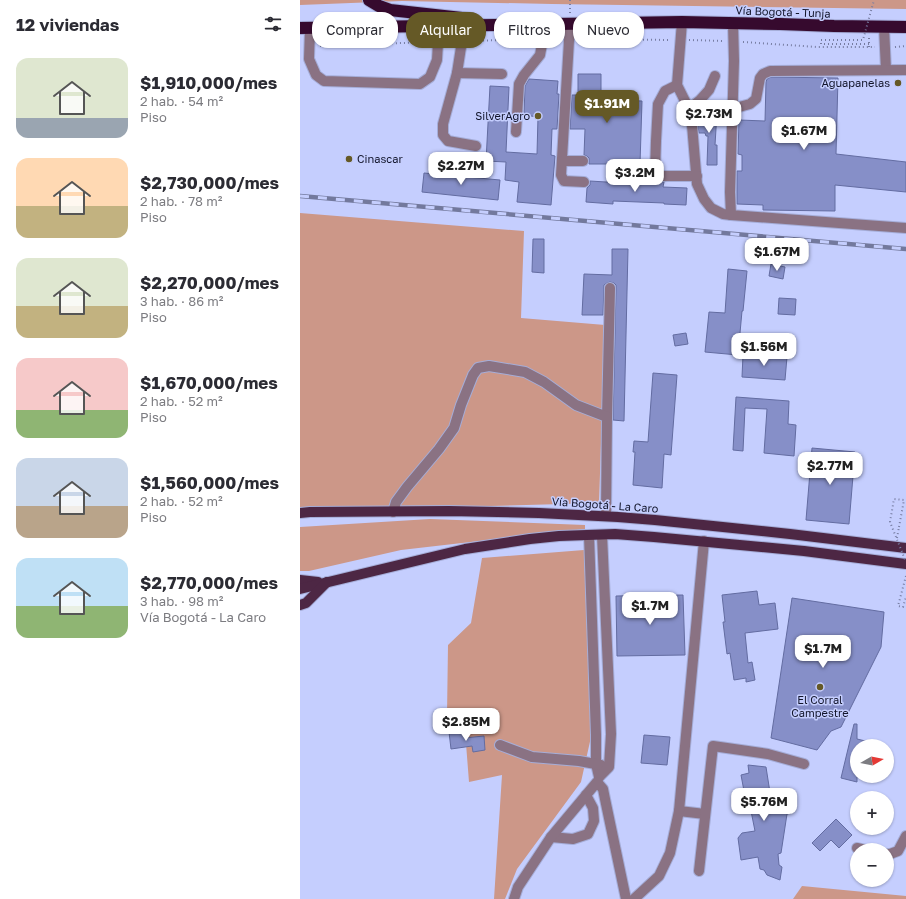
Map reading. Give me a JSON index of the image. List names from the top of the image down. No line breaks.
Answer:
{"streets":{"highway":["Vía Bogotá - Tunja"],"main road":["Vía Bogotá - La Caro"]},"places":["Aguapanelas","SilverAgro","Cinascar","El Corral Campestre"],"north":"right","page":{"heading":"12 viviendas","chip":["Comprar","Alquilar","Filtros","Nuevo"],"list":[{"name":"$1,910,000/mes","note":"2 hab. · 54 m² · Piso"},{"name":"$2,730,000/mes","note":"2 hab. · 78 m² · Piso"},{"name":"$2,270,000/mes","note":"3 hab. · 86 m² · Piso"},{"name":"$1,670,000/mes","note":"2 hab. · 52 m² · Piso"},{"name":"$1,560,000/mes","note":"2 hab. · 52 m² · Piso"},{"name":"$2,770,000/mes","note":"3 hab. · 98 m² · Vía Bogotá - La Caro"}],"price":["$1.91M","$2.73M","$1.67M","$2.27M","$3.2M","$1.67M","$1.56M","$2.77M","$1.7M","$1.7M","$2.85M","$5.76M"],"map_buttons":["+","−"]}}
